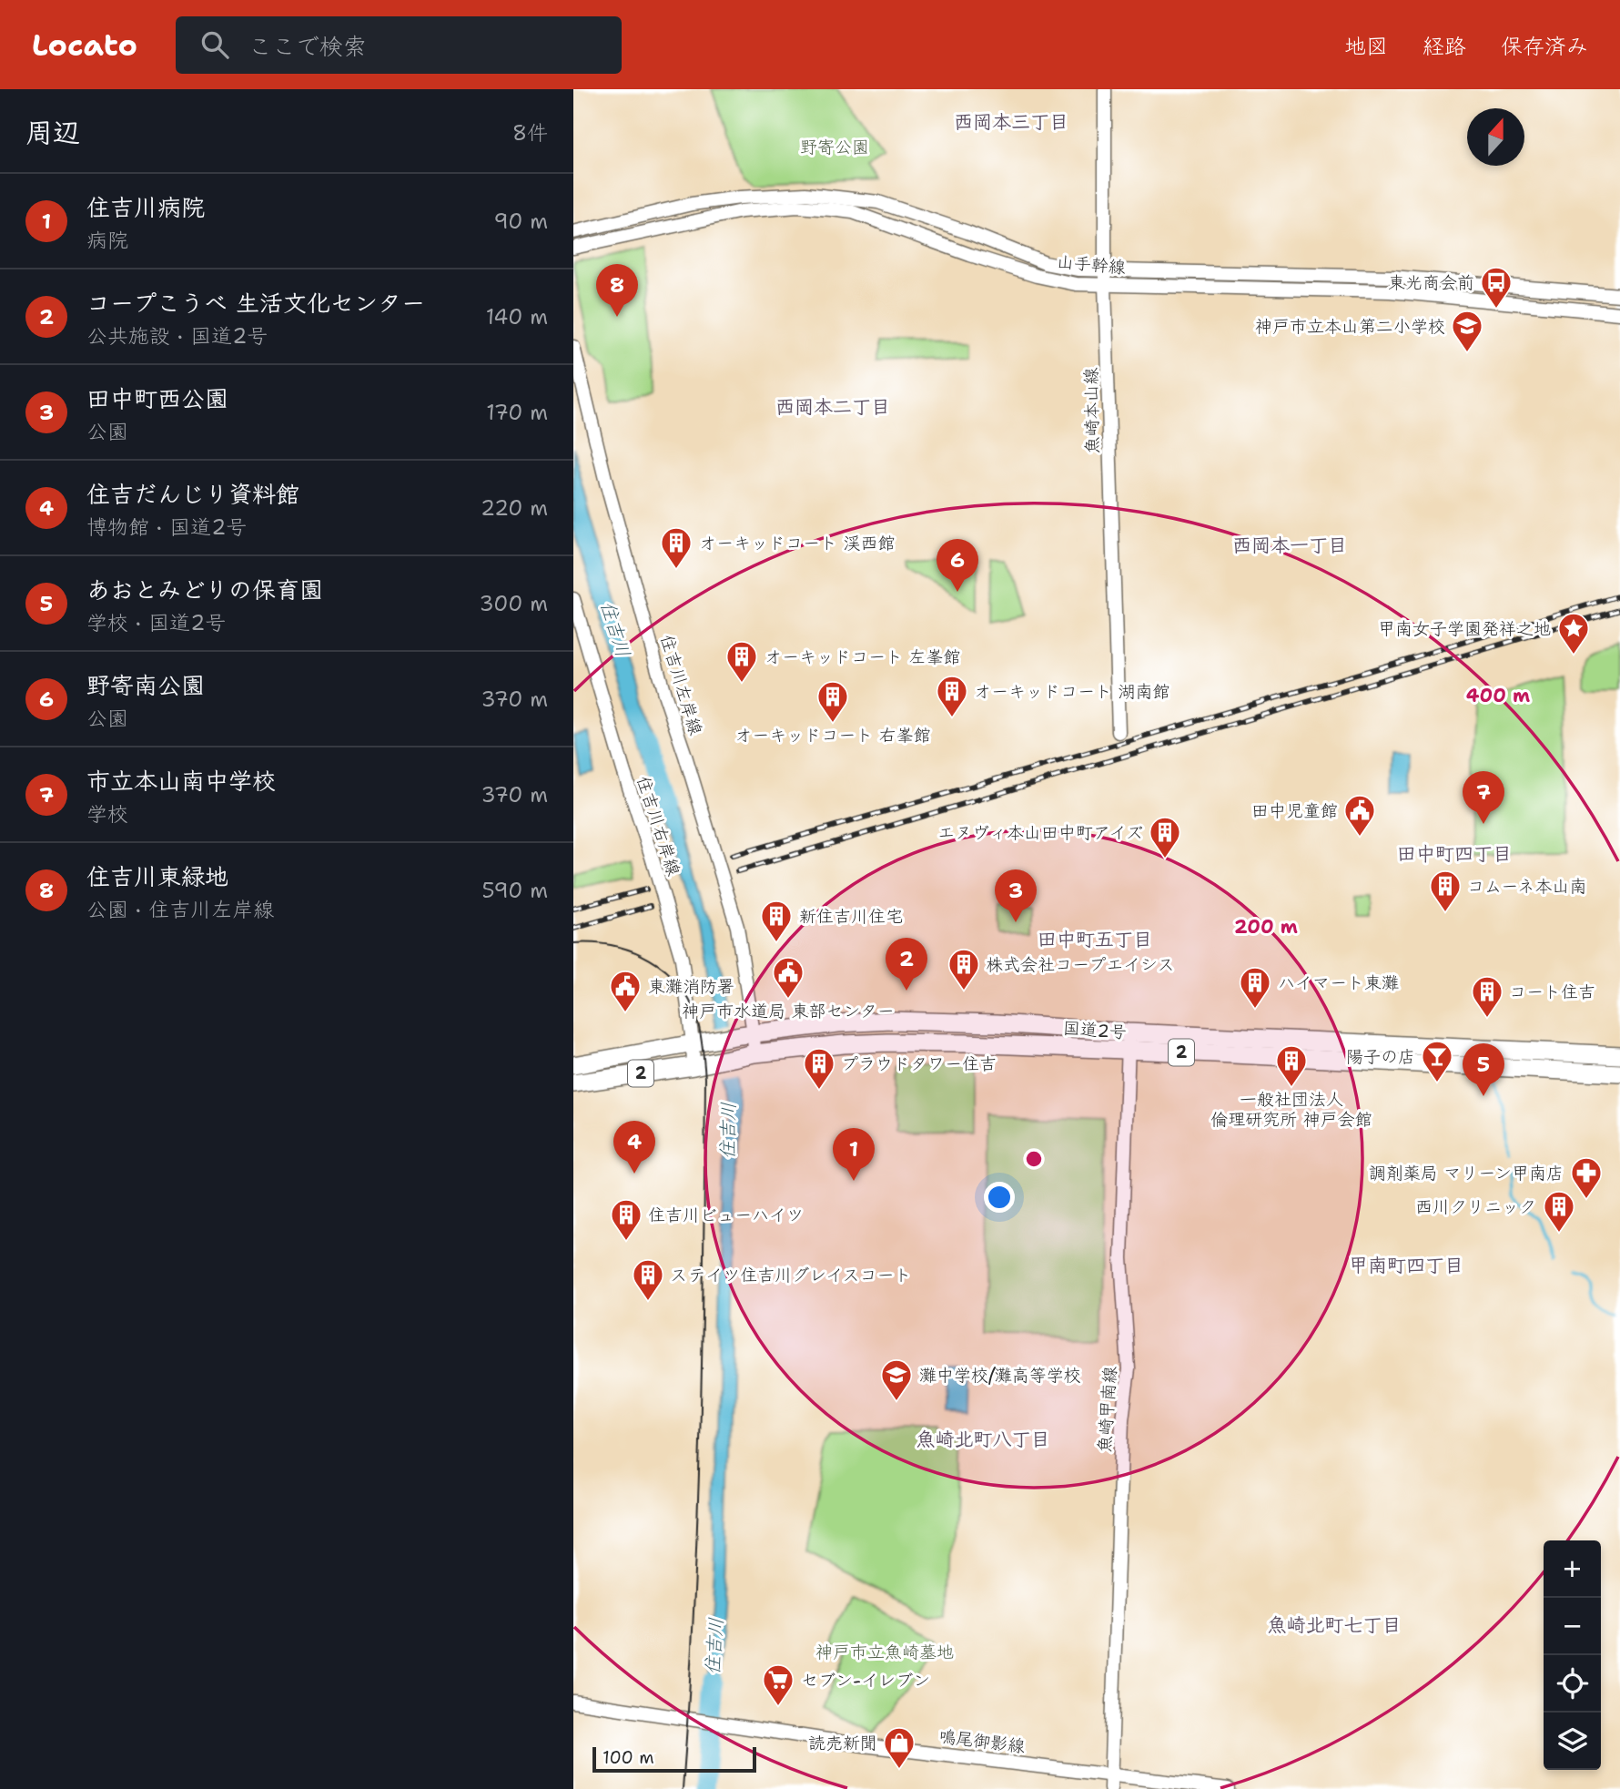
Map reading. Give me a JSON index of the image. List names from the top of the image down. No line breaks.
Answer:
{"streets":{"highway":["国道2号","2"],"street":["山手幹線","魚崎本山線","住吉川左岸線","住吉川右岸線","魚崎甲南線","鳴尾御影線"]},"crossings":[["山手幹線","魚崎本山線"],["住吉川左岸線","国道2号"],["住吉川右岸線","国道2号"],["国道2号","魚崎甲南線"],["魚崎甲南線","鳴尾御影線"]],"districts":["西岡本三丁目","西岡本二丁目","西岡本一丁目","田中町四丁目","田中町五丁目","甲南町四丁目","魚崎北町八丁目","魚崎北町七丁目"],"water":["住吉川"],"parks":["野寄公園","神戸市立魚崎墓地"],"places":{"bus stop":["東光商会前"],"school or university":["神戸市立本山第二小学校","灘中学校/灘高等学校"],"building":["オーキッドコート 渓西館","オーキッドコート 左峯館","オーキッドコート 湖南館","オーキッドコート 右峯館","エヌヴィ本山田中町アイズ","コムーネ本山南","新住吉川住宅","株式会社コープエイシス","ハイマート東灘","コート住吉","一般社団法人 倫理研究所 神戸会館","プラウドタワー住吉","西川クリニック","住吉川ビューハイツ","ステイツ住吉川グレイスコート"],"place":["甲南女子学園発祥之地"],"public building":["田中児童館","神戸市水道局 東部センター","東灘消防署"],"bar":["陽子の店"],"pharmacy":["調剤薬局 マリーン甲南店"],"supermarket":["セブン-イレブン"],"shop":["読売新聞"]},"scale_bar":"100 m","north":"top","page":{"header":"Locato","search":"ここで検索","nav":["地図","経路","保存済み"],"heading":["周辺","8件"],"list":[{"mark":"1","name":"住吉川病院","note":"病院","value":"90 m"},{"mark":"2","name":"コープこうべ 生活文化センター","note":"公共施設 · 国道2号","value":"140 m"},{"mark":"3","name":"田中町西公園","note":"公園","value":"170 m"},{"mark":"4","name":"住吉だんじり資料館","note":"博物館 · 国道2号","value":"220 m"},{"mark":"5","name":"あおとみどりの保育園","note":"学校 · 国道2号","value":"300 m"},{"mark":"6","name":"野寄南公園","note":"公園","value":"370 m"},{"mark":"7","name":"市立本山南中学校","note":"学校","value":"370 m"},{"mark":"8","name":"住吉川東緑地","note":"公園 · 住吉川左岸線","value":"590 m"}],"pins":["8","6","7","3","2","5","4","1"],"map_buttons":["+","−"],"scale":"100 m"},"rings":["400 m","200 m"]}
